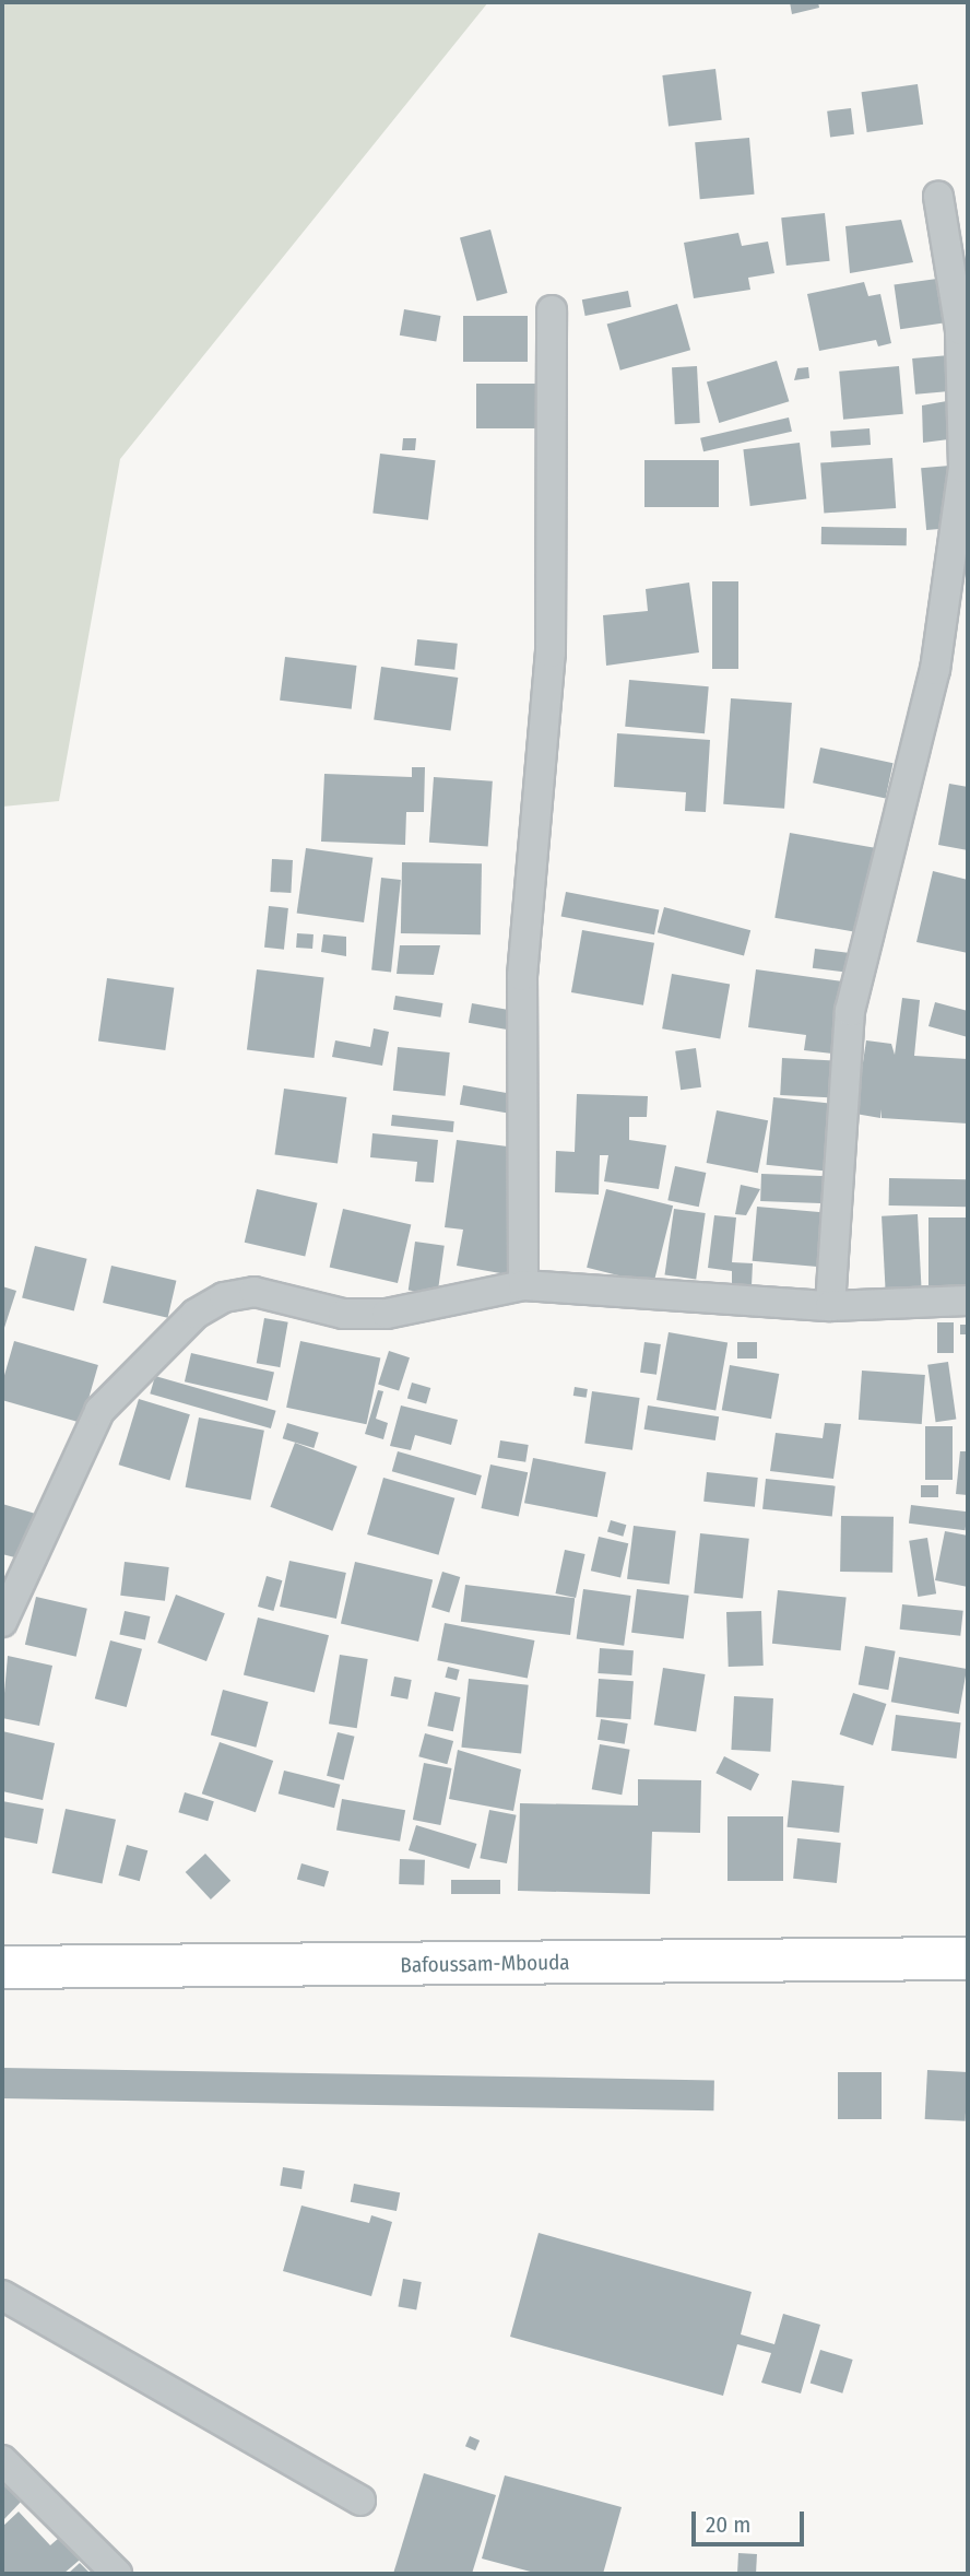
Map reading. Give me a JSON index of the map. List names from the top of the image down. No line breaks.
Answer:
{"streets":{"highway":["Bafoussam-Mbouda"]},"scale_bar":"20 m"}
